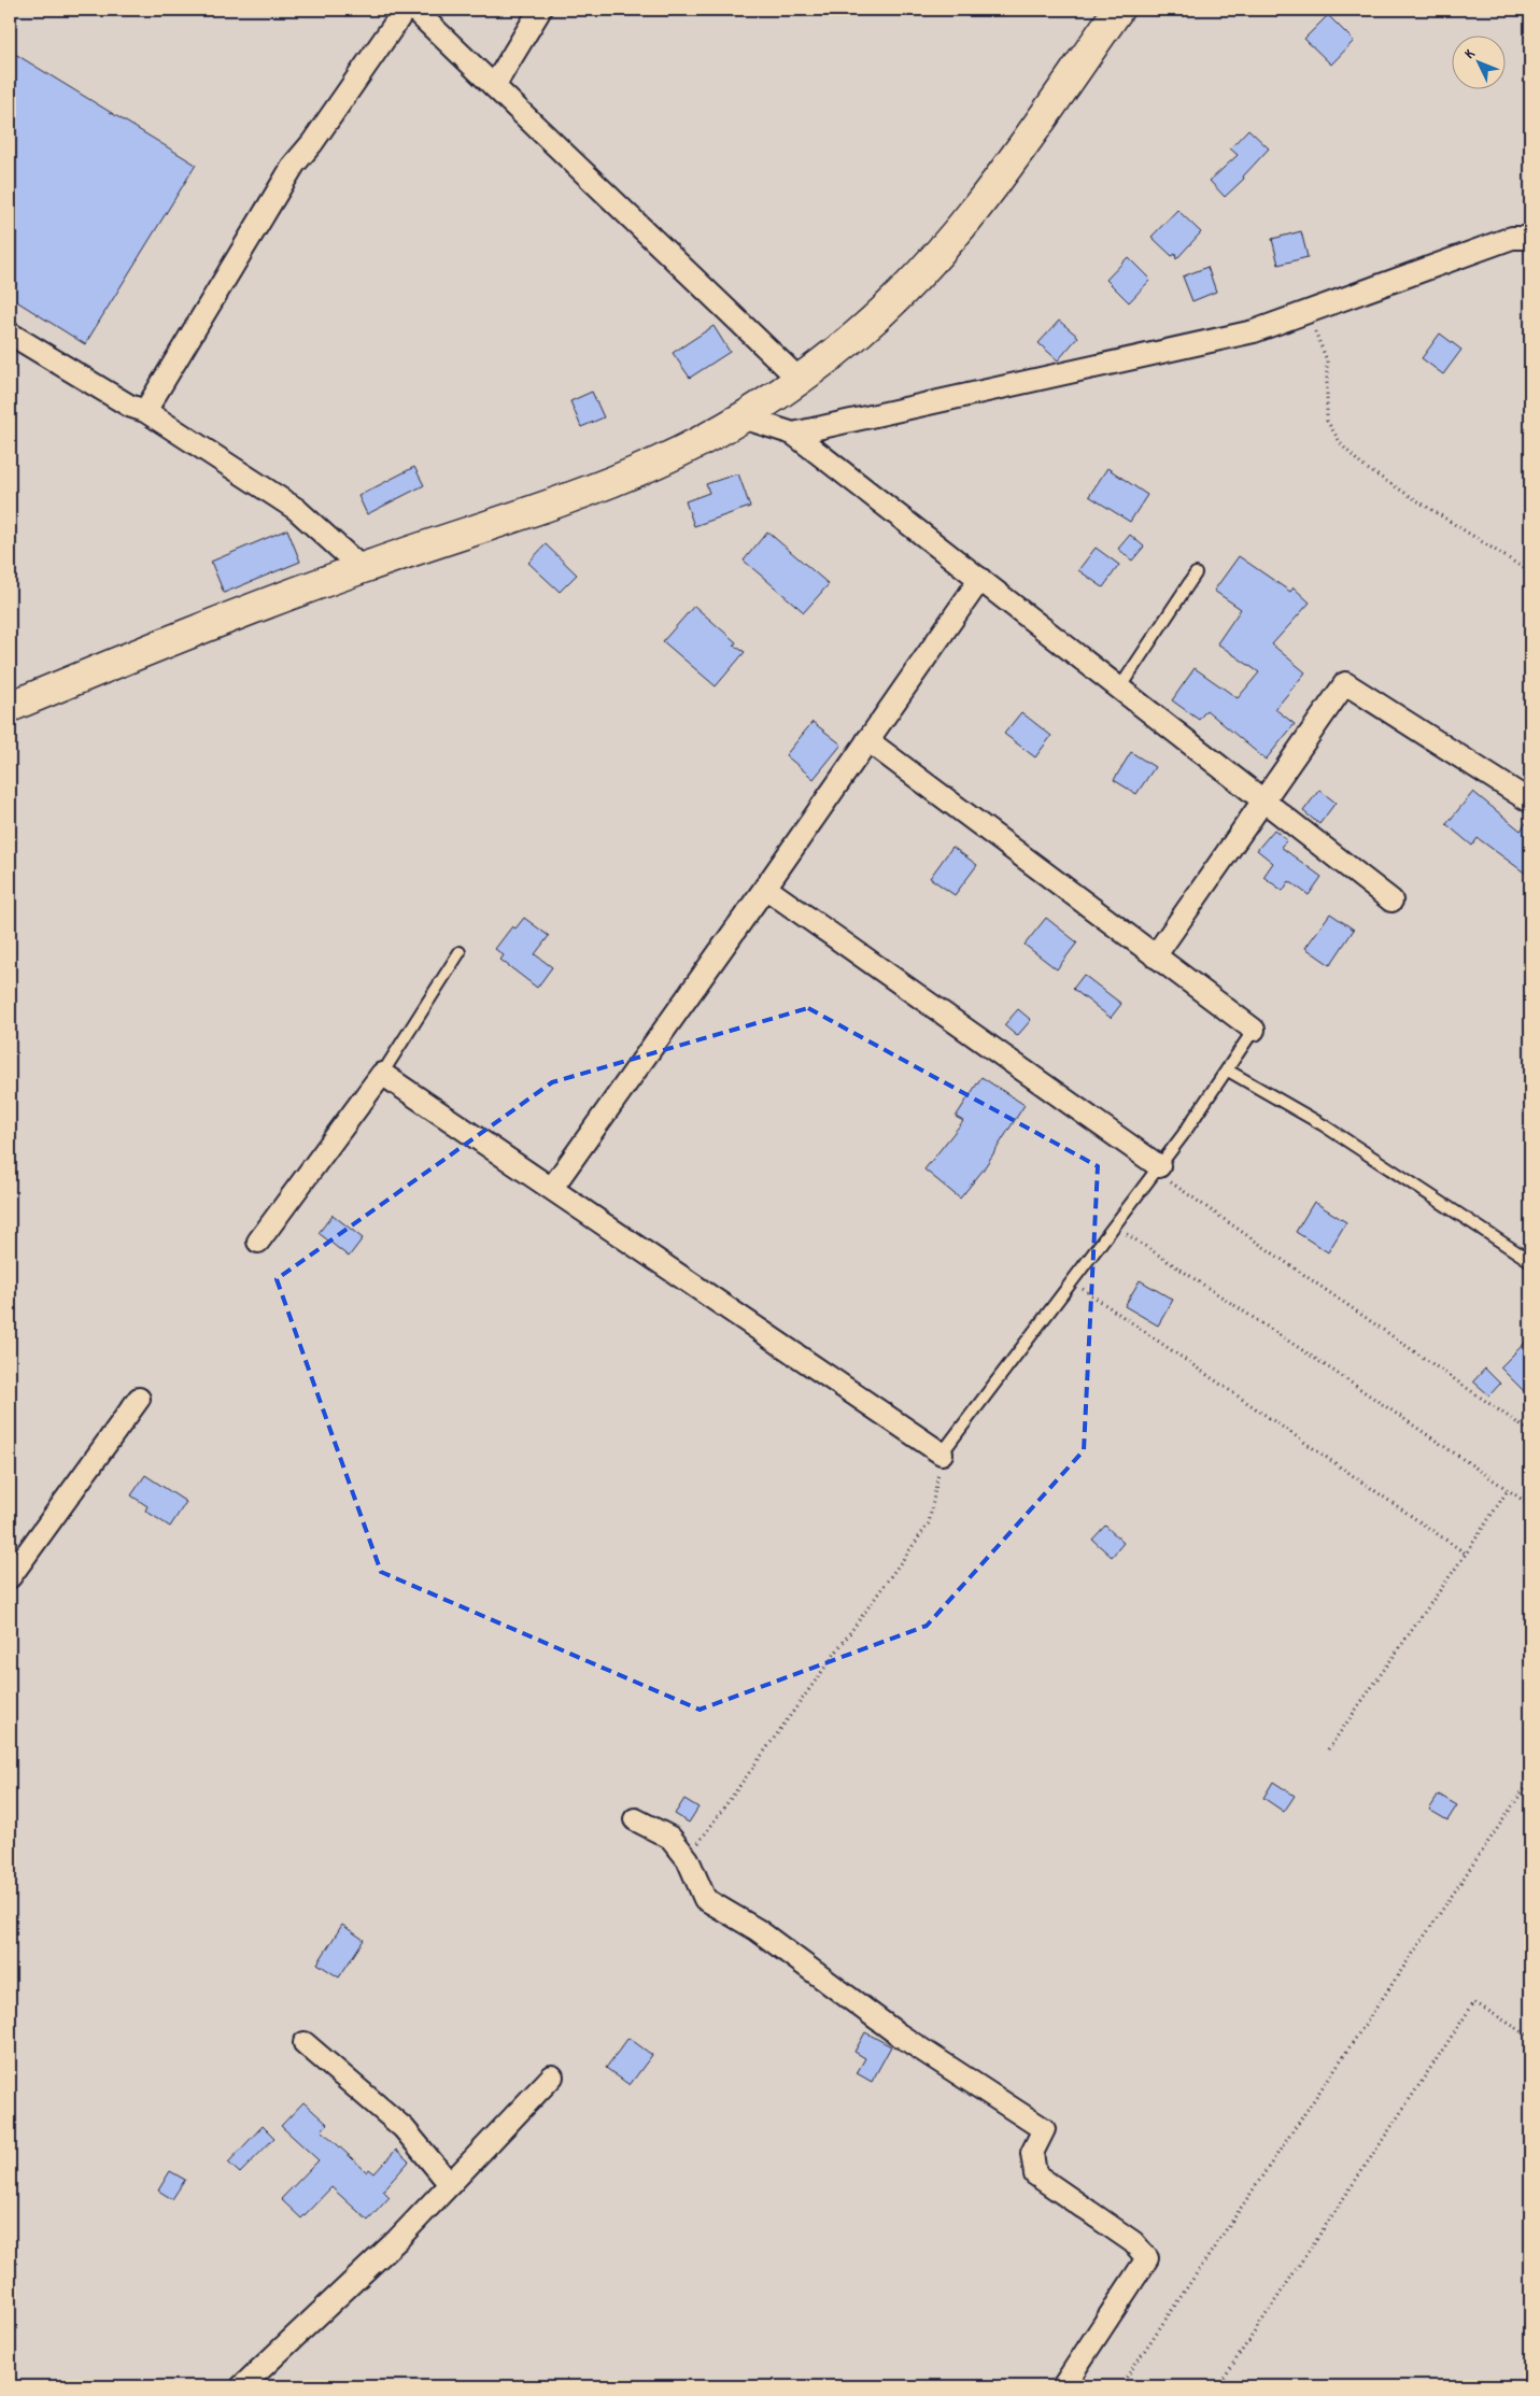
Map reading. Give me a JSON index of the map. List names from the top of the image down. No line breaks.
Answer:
{"north":"top left"}
